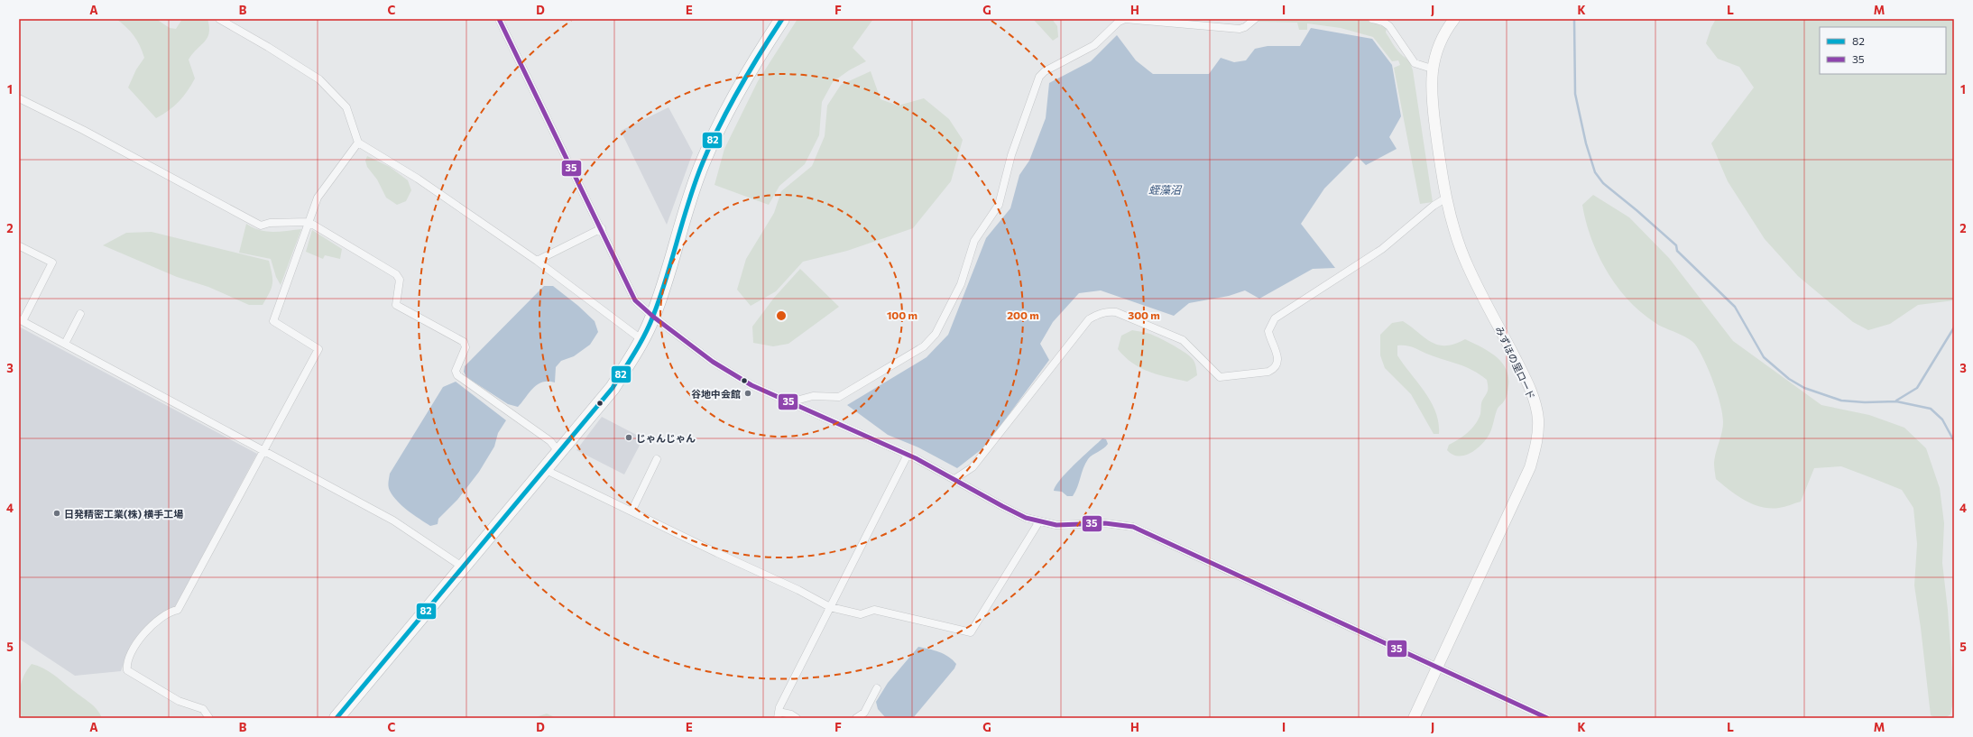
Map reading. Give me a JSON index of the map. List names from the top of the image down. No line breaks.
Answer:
{"streets":{"street":["みずほの里ロード"]},"water":["蛭藻沼"],"places":["谷地中会館","じゃんじゃん","日発精密工業(株) 横手工場"],"lines":["transit line 82","transit line 35"],"legend":["82","35"],"grid":{"columns":["A","B","C","D","E","F","G","H","I","J","K","L","M"],"rows":["1","2","3","4","5"]},"rings":["100 m","200 m","300 m"]}
